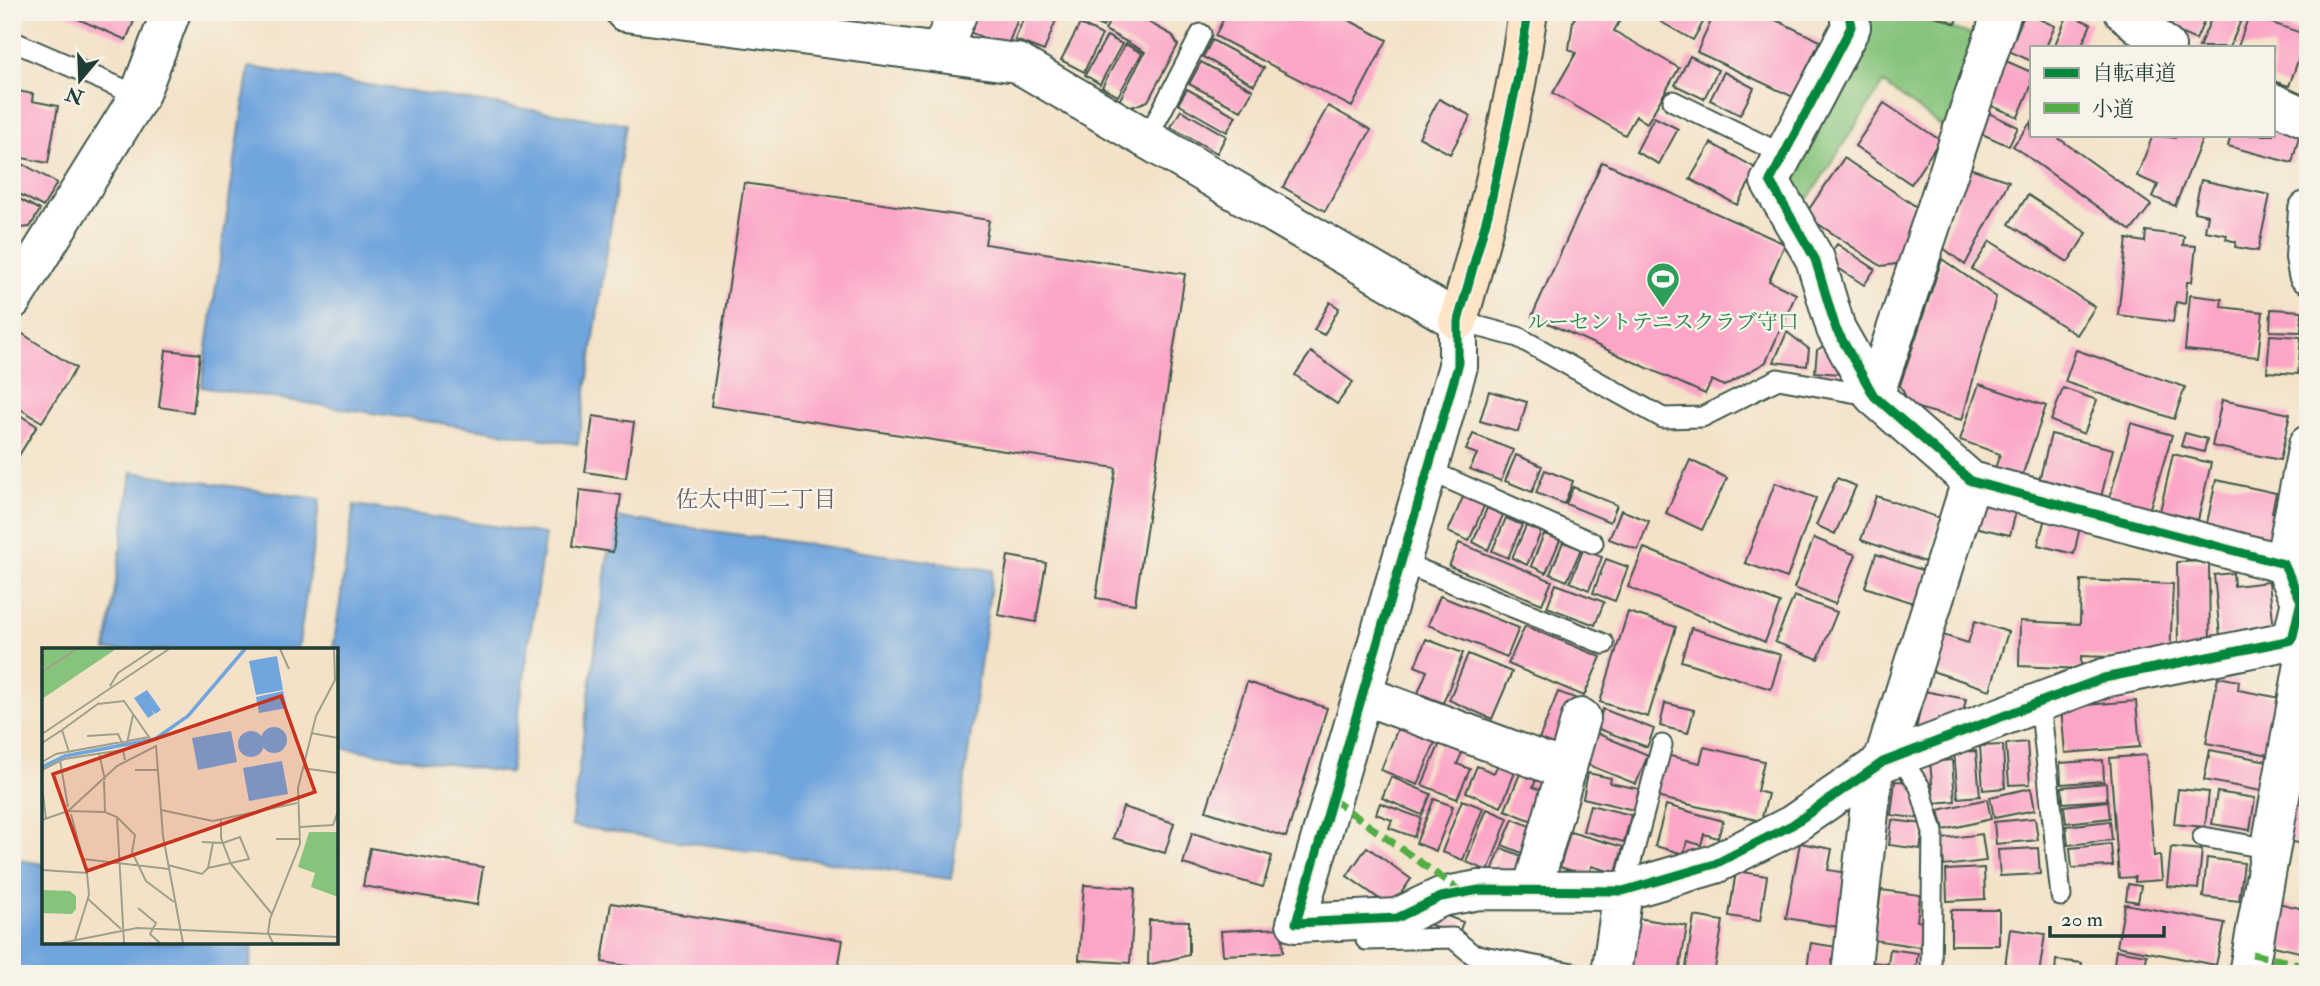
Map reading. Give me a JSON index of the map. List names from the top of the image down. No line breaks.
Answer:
{"districts":["佐太中町二丁目"],"places":{"sports":["ルーセントテニスクラブ守口"]},"legend":["自転車道","小道"],"scale_bar":"20 m","north":"bottom"}
